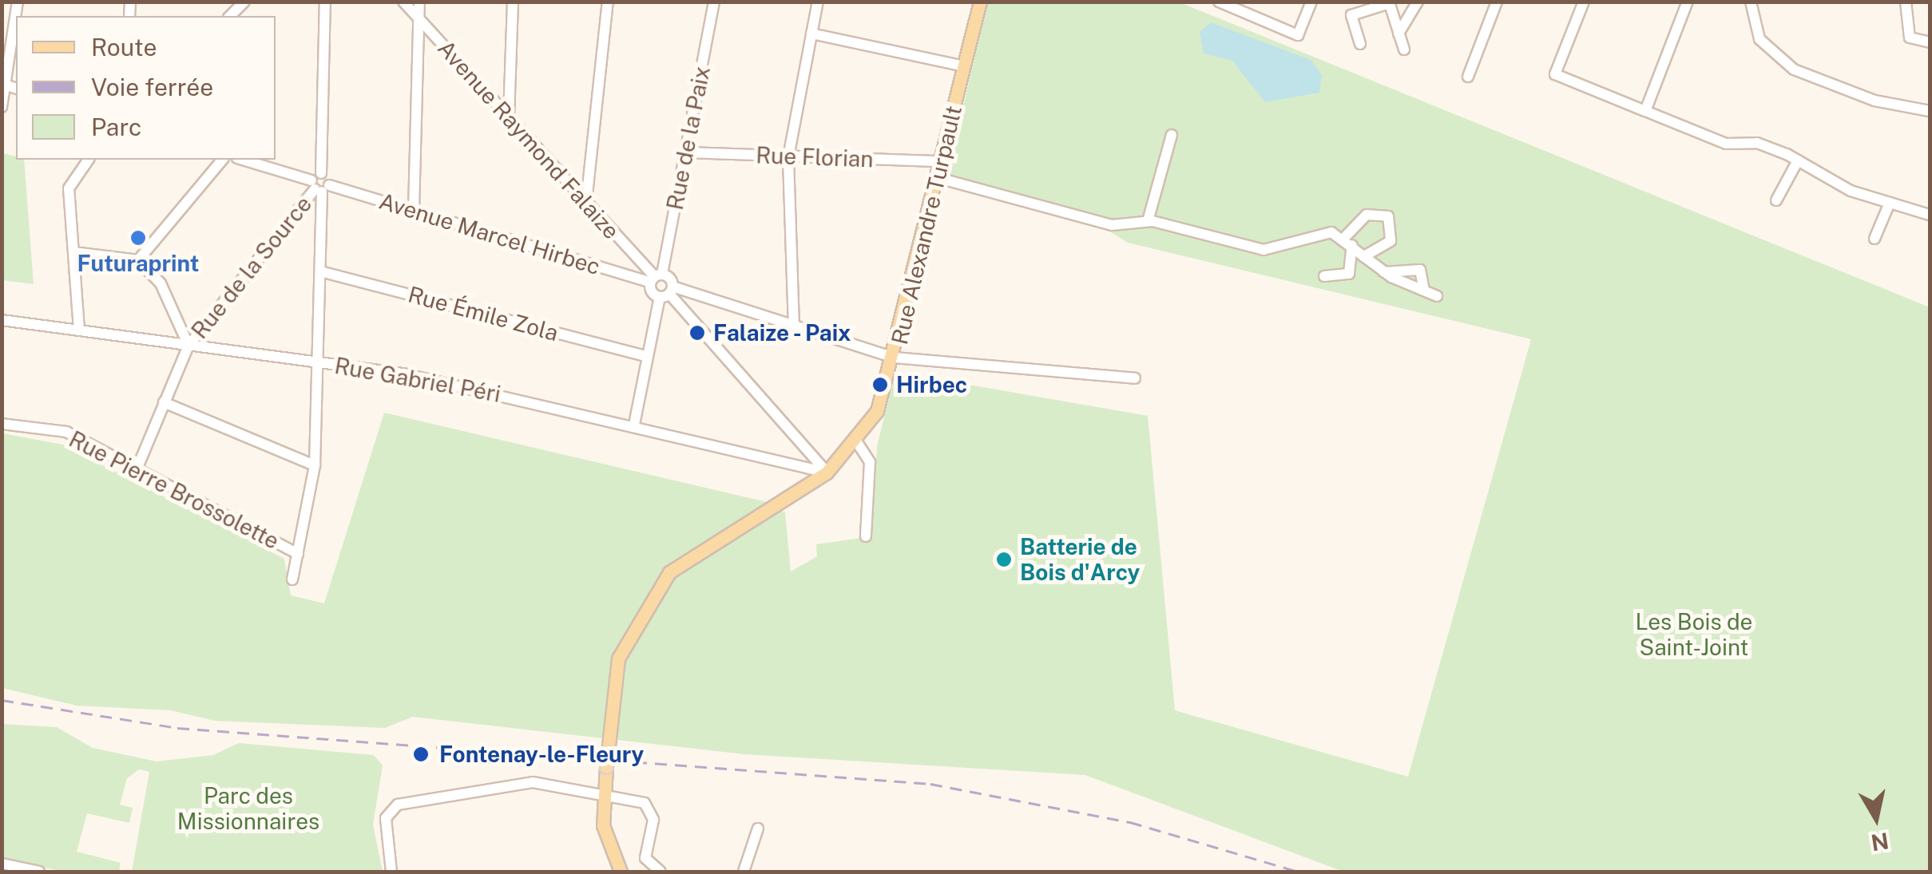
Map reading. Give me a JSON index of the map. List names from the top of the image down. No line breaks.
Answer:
{"streets":{"main road":["Rue Alexandre Turpault"],"street":["Rue de la Paix","Avenue Raymond Falaize","Rue Florian","Avenue Marcel Hirbec","Rue de la Source","Rue Émile Zola","Rue Gabriel Péri","Rue Pierre Brossolette"]},"crossings":[["Rue de la Paix","Avenue Raymond Falaize"],["Rue de la Paix","Rue Florian"],["Rue de la Paix","Avenue Marcel Hirbec"],["Avenue Raymond Falaize","Avenue Marcel Hirbec"],["Rue Florian","Rue Alexandre Turpault"],["Rue Alexandre Turpault","Rue Gabriel Péri"],["Avenue Marcel Hirbec","Rue de la Source"],["Rue de la Source","Rue Gabriel Péri"],["Rue de la Source","Rue Pierre Brossolette"]],"parks":["Les Bois de Saint-Joint","Parc des Missionnaires"],"places":["Futuraprint","Falaize - Paix","Hirbec","Batterie de Bois d'Arcy","Fontenay-le-Fleury"],"legend":["Route","Voie ferrée","Parc"],"north":"bottom"}
